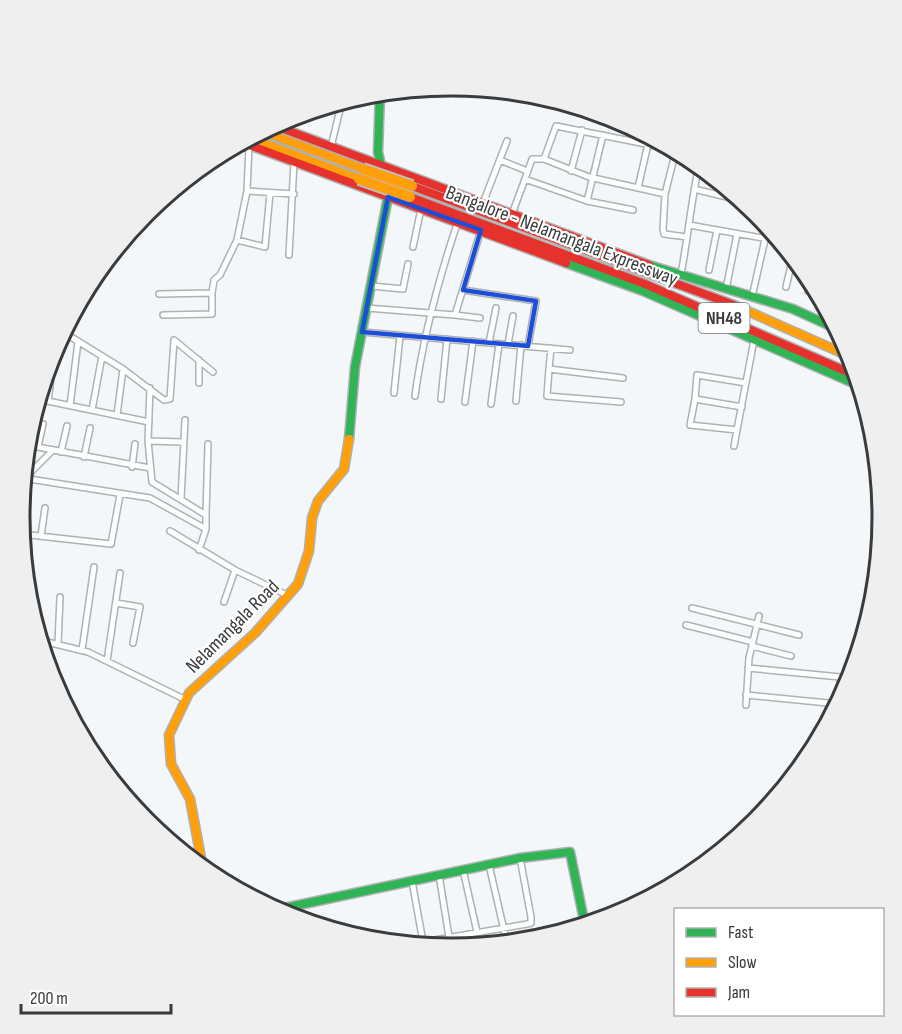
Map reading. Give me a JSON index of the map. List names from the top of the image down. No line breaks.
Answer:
{"streets":{"main road":["Bangalore - Nelamangala Expressway","NH48","Nelamangala Road"]},"legend":["Fast","Slow","Jam"],"scale_bar":"200 m"}
